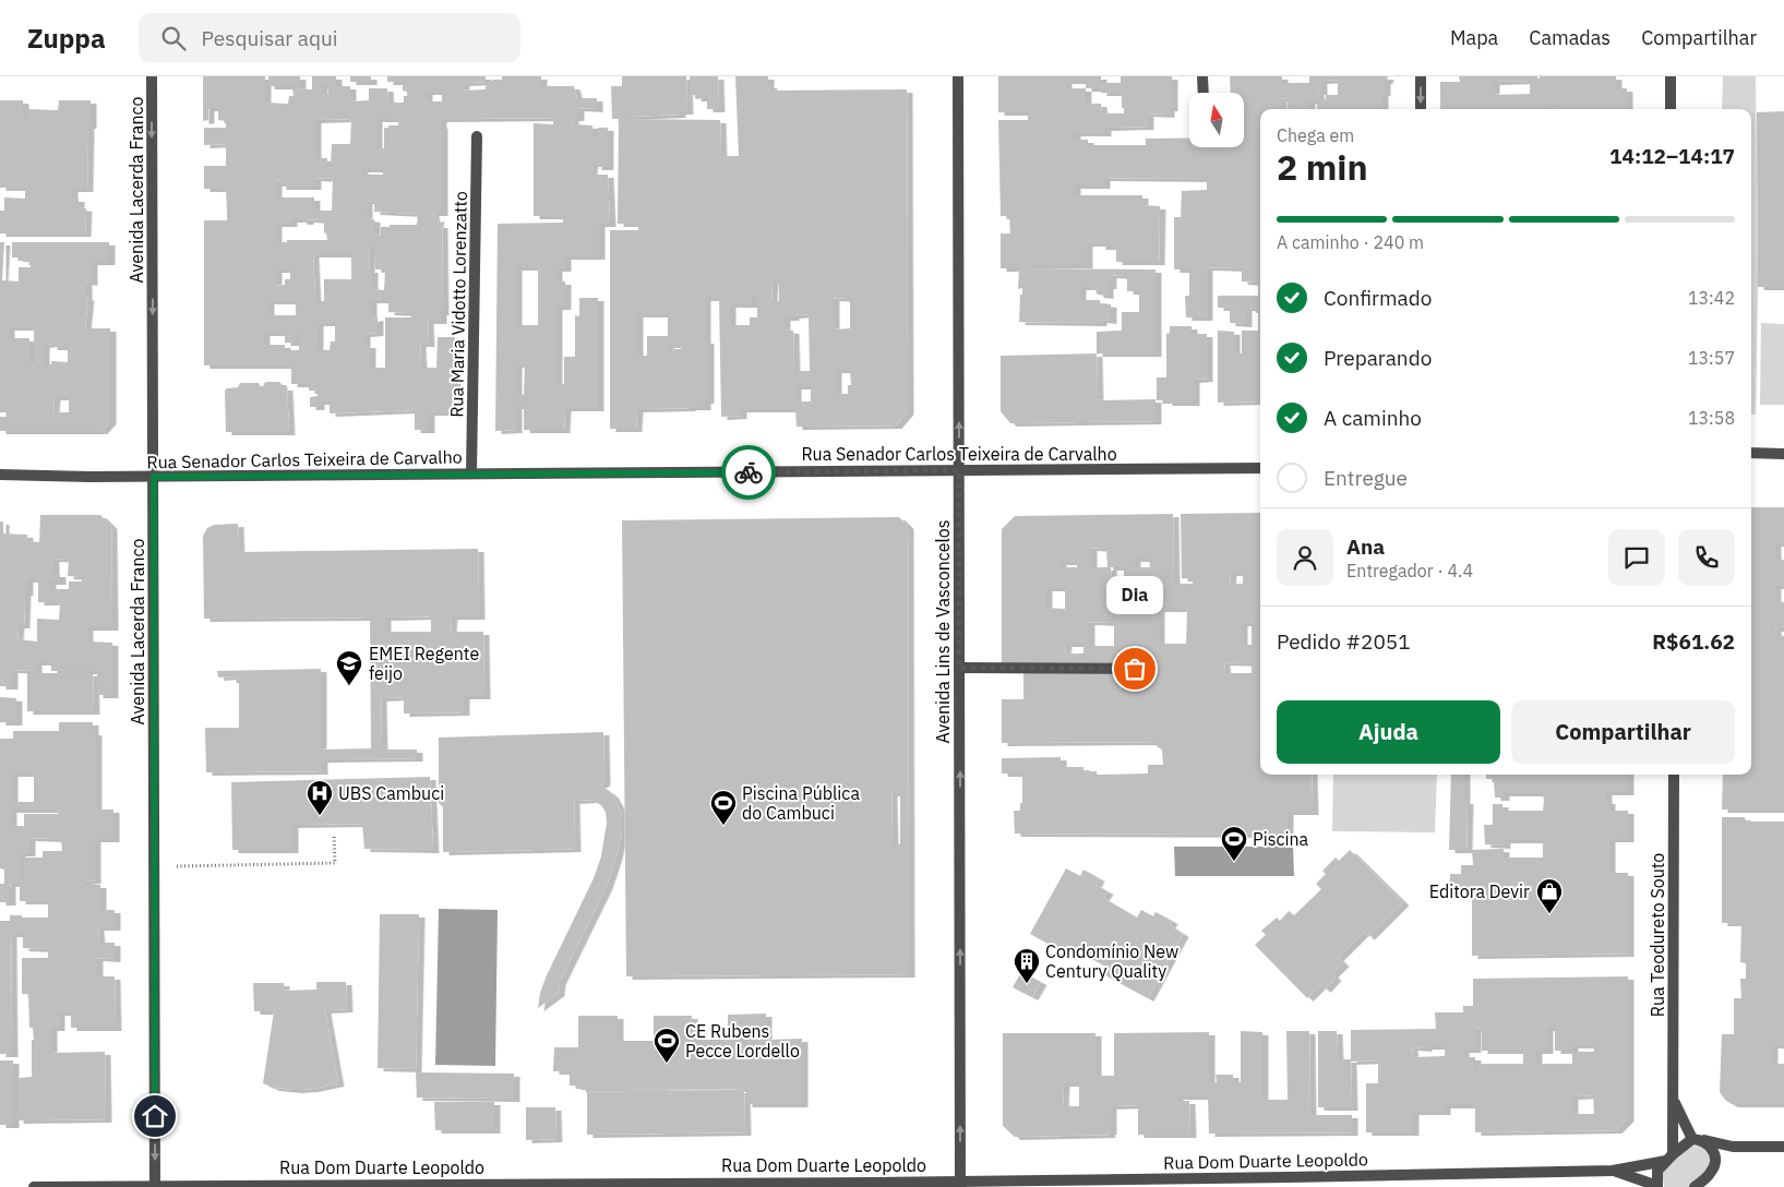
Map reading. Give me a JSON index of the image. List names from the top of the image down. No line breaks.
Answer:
{"streets":{"street":["Avenida Lacerda Franco","Rua Maria Vidotto Lorenzatto","Rua Senador Carlos Teixeira de Carvalho","Avenida Lins de Vasconcelos","Rua Teodureto Souto","Rua Dom Duarte Leopoldo"]},"crossings":[["Avenida Lacerda Franco","Rua Senador Carlos Teixeira de Carvalho"],["Avenida Lacerda Franco","Rua Dom Duarte Leopoldo"],["Rua Maria Vidotto Lorenzatto","Rua Senador Carlos Teixeira de Carvalho"],["Rua Senador Carlos Teixeira de Carvalho","Avenida Lins de Vasconcelos"],["Avenida Lins de Vasconcelos","Rua Dom Duarte Leopoldo"],["Rua Teodureto Souto","Rua Dom Duarte Leopoldo"]],"one_way":["Avenida Lacerda Franco","Avenida Lins de Vasconcelos"],"places":{"other":["Dia"],"school or university":["EMEI Regente feijo"],"hospital":["UBS Cambuci"],"sports":["Piscina Pública do Cambuci","Piscina","CE Rubens Pecce Lordello"],"shop":["Editora Devir"],"building":["Condomínio New Century Quality"]},"north":"top","page":{"header":"Zuppa","search":"Pesquisar aqui","nav":["Mapa","Camadas","Compartilhar"],"heading":["2 min","Chega em","14:12–14:17"],"panel":["Ana","Entregador · 4.4","Pedido #2051","R$61.62"],"bar":"A caminho · 240 m","list":[["Confirmado","13:42"],["Preparando","13:57"],["A caminho","13:58"],"Entregue"],"bubble":"Dia","buttons":["Ajuda","Compartilhar"]}}
